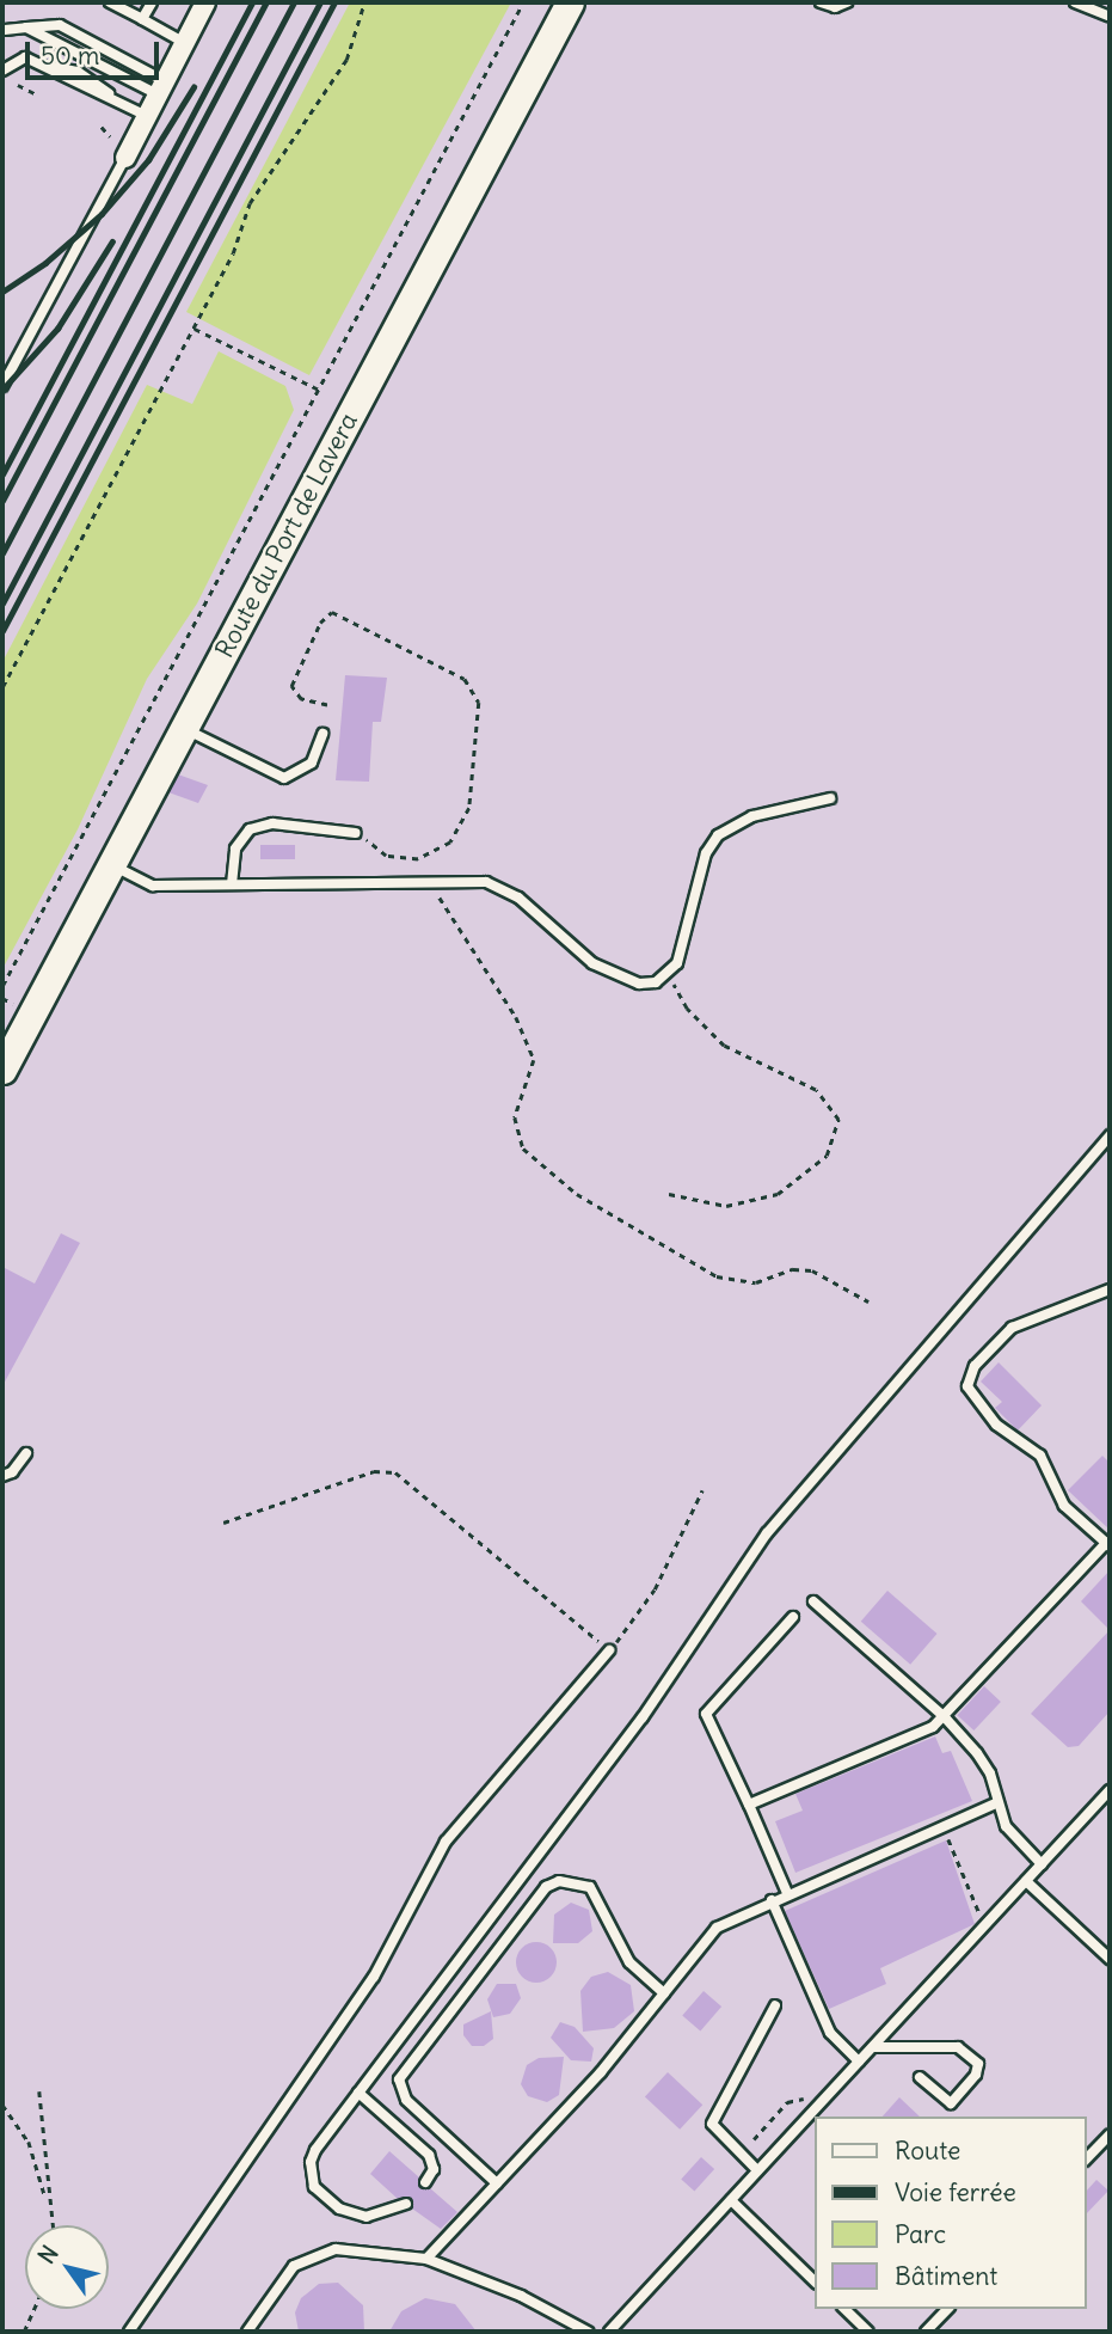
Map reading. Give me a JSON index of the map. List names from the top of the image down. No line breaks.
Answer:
{"streets":{"street":["Route du Port de Lavera"]},"legend":["Route","Voie ferrée","Parc","Bâtiment"],"scale_bar":"50 m","north":"top left"}
